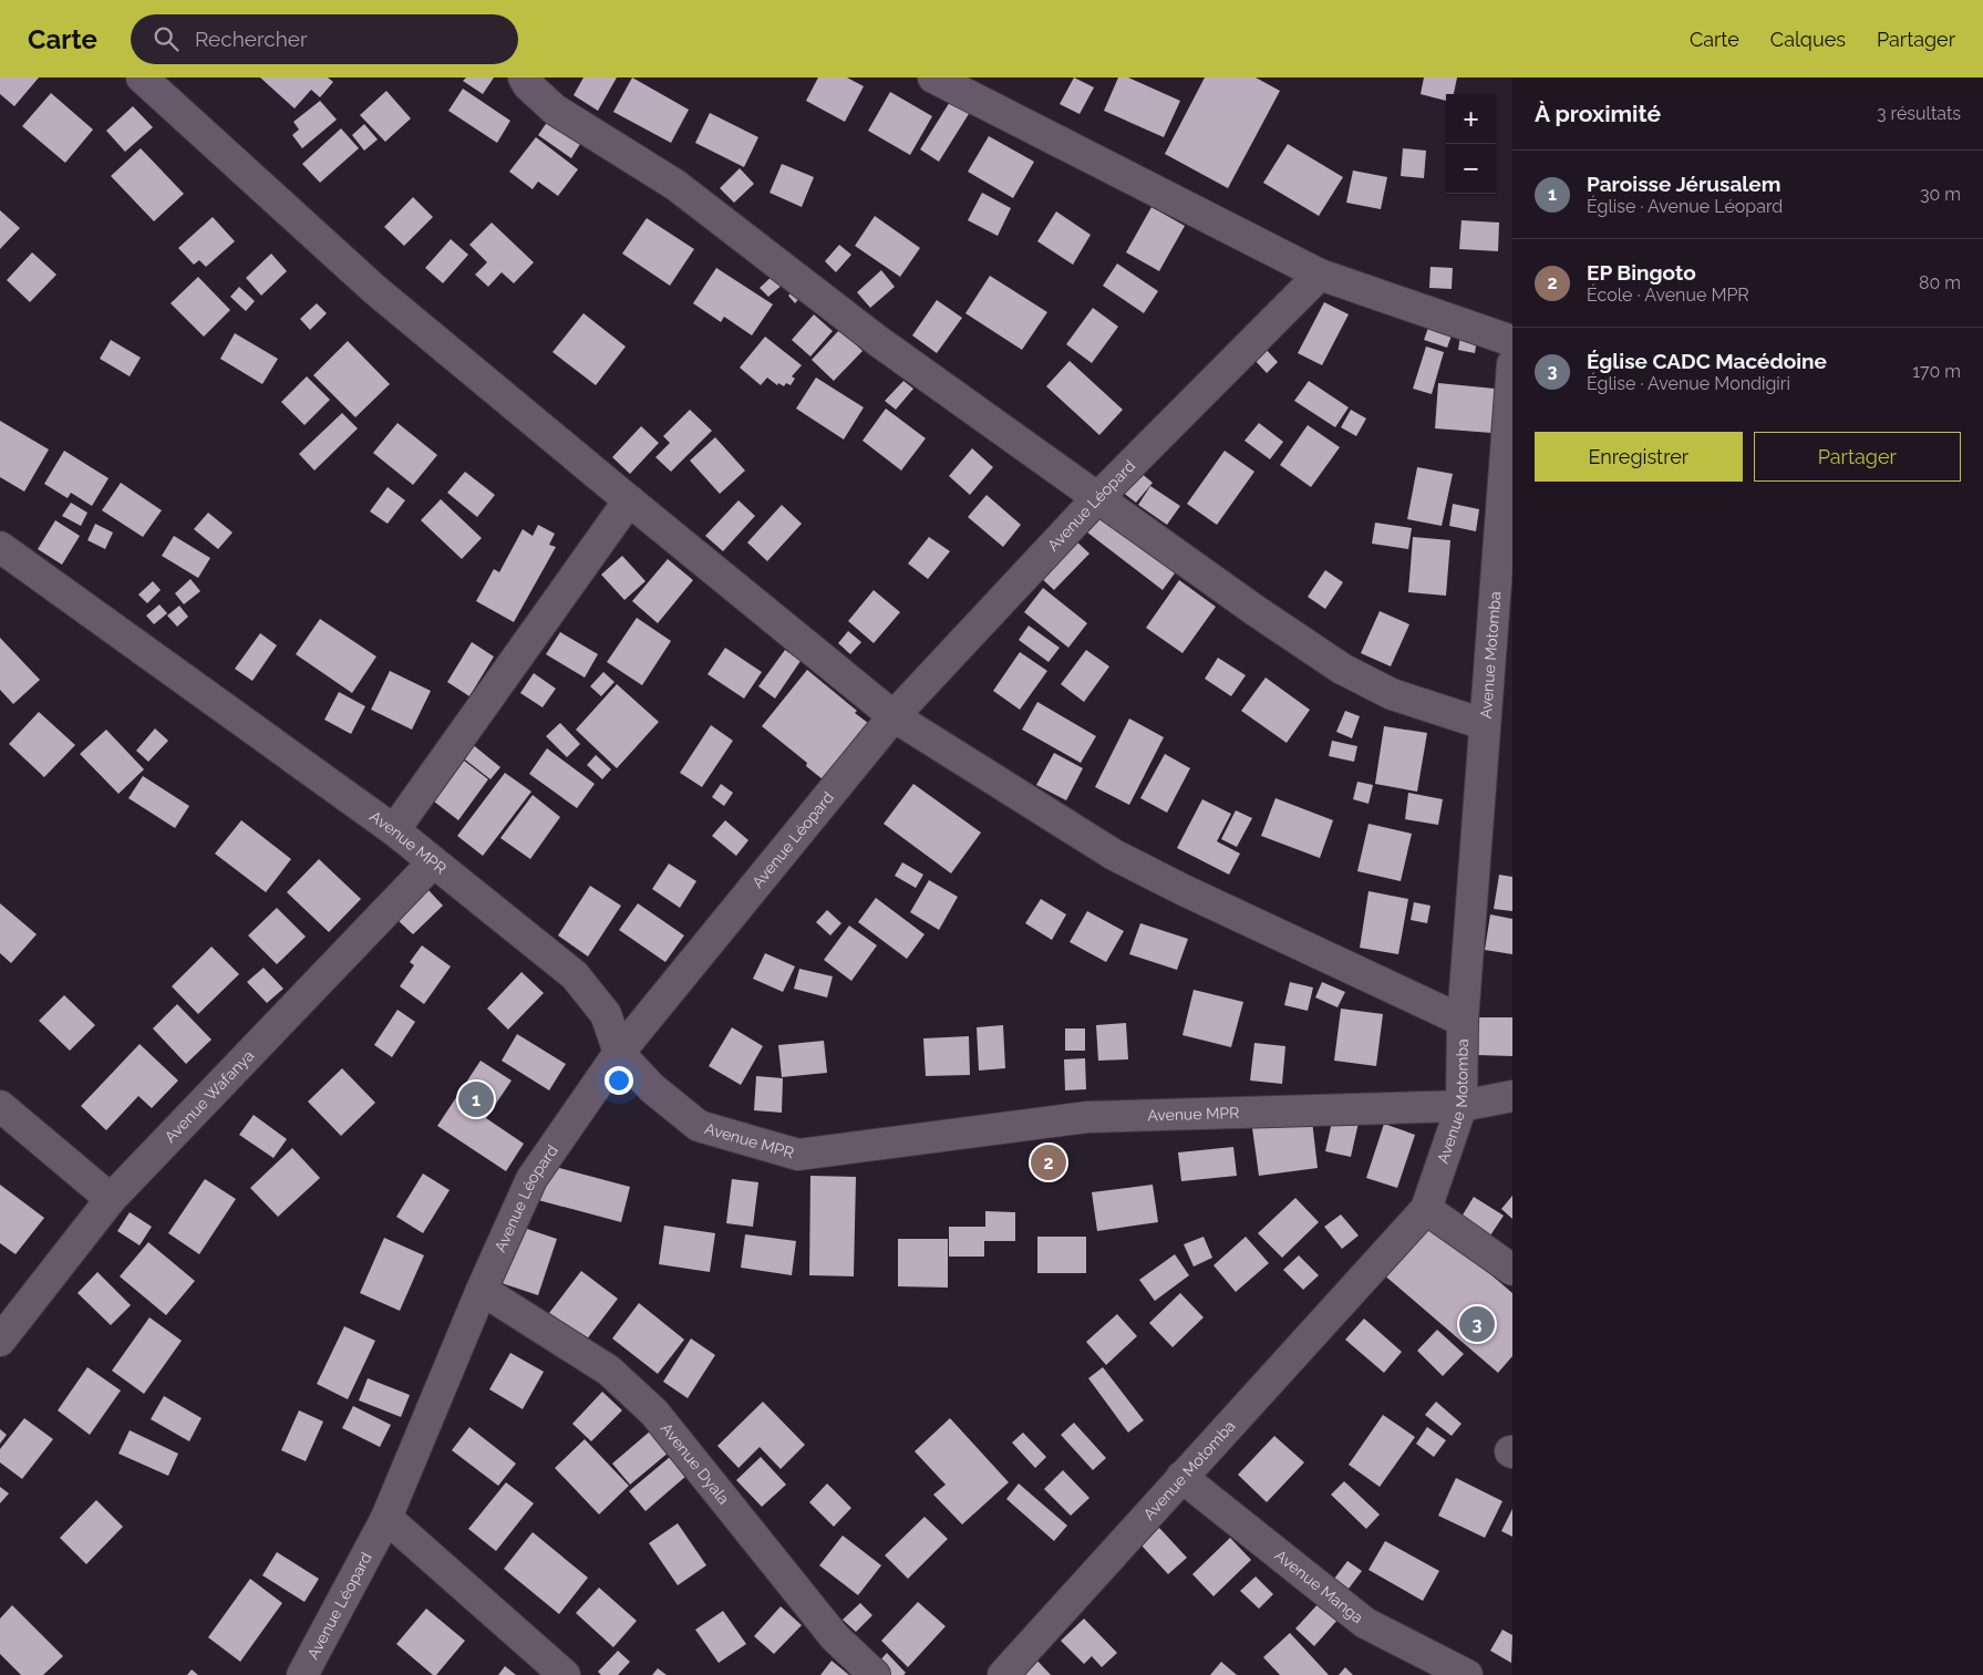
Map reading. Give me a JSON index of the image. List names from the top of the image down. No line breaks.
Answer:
{"streets":{"street":["Avenue Léopard","Avenue Motomba","Avenue MPR","Avenue Wafanya","Avenue Dyala","Avenue Manga"]},"crossings":[["Avenue Léopard","Avenue MPR"],["Avenue Léopard","Avenue Dyala"],["Avenue Motomba","Avenue MPR"],["Avenue Motomba","Avenue Manga"],["Avenue MPR","Avenue Wafanya"]],"page":{"header":"Carte","search":"Rechercher","nav":["Carte","Calques","Partager"],"heading":["À proximité","3 résultats"],"map_buttons":["+","−"],"list":[{"mark":"1","name":"Paroisse Jérusalem","note":"Église · Avenue Léopard","value":"30 m"},{"mark":"2","name":"EP Bingoto","note":"École · Avenue MPR","value":"80 m"},{"mark":"3","name":"Église CADC Macédoine","note":"Église · Avenue Mondigiri","value":"170 m"}],"buttons":["Enregistrer","Partager"],"pins":["1","2","3"]}}
